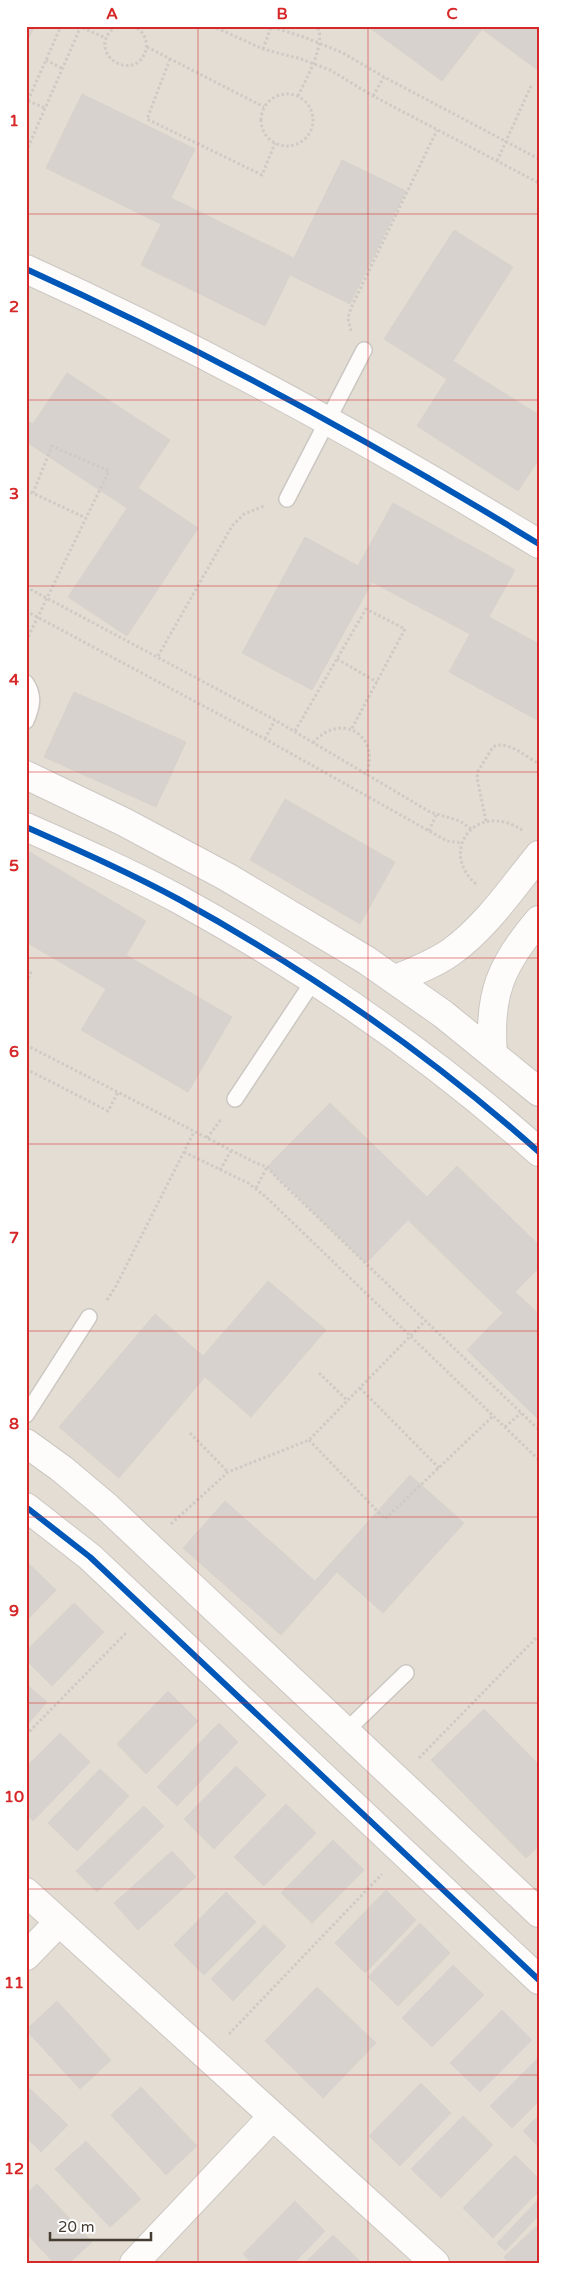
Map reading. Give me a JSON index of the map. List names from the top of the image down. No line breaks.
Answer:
{"scale_bar":"20 m","grid":{"columns":["A","B","C"],"rows":["1","2","3","4","5","6","7","8","9","10","11","12"]}}
